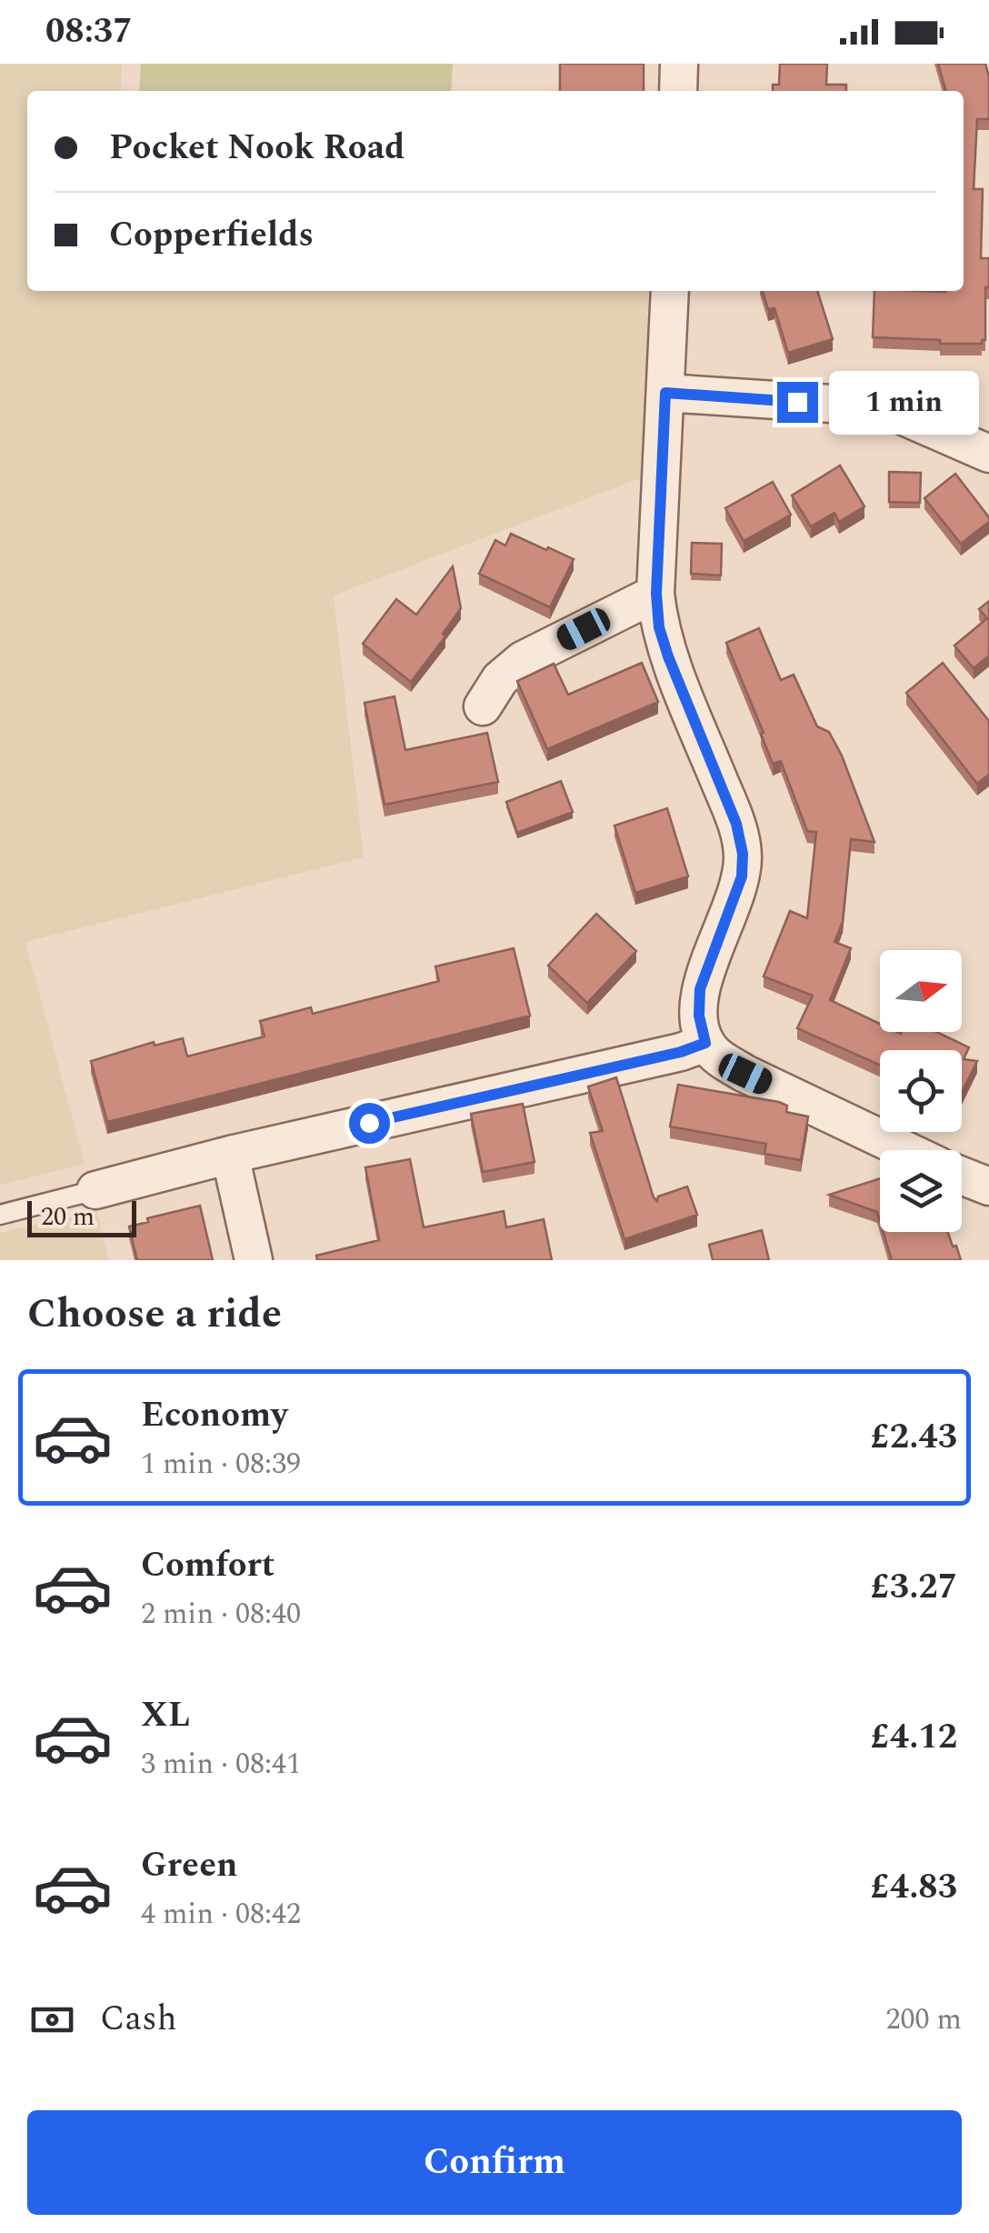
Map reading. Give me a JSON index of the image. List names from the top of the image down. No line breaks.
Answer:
{"scale_bar":"20 m","north":"right","page":{"status":"08:37","banner":["Pocket Nook Road","Copperfields"],"bubble":"1 min","scale":"20 m","heading":"Choose a ride","list":[{"name":"Economy","note":"1 min · 08:39","value":"£2.43"},{"name":"Comfort","note":"2 min · 08:40","value":"£3.27"},{"name":"XL","note":"3 min · 08:41","value":"£4.12"},{"name":"Green","note":"4 min · 08:42","value":"£4.83"}],"pay":["Cash","200 m"],"buttons":"Confirm"}}
